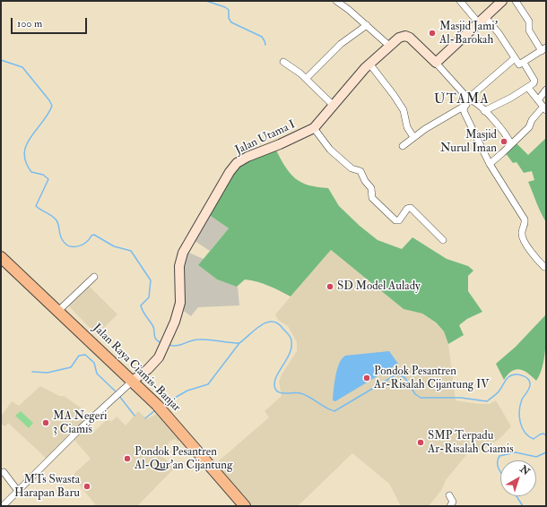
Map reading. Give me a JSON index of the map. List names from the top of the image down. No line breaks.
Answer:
{"streets":{"highway":["Jalan Raya Ciamis-Banjar"],"street":["Jalan Utama I"]},"crossings":[["Jalan Utama I","Jalan Raya Ciamis-Banjar"]],"districts":["UTAMA"],"places":["Masjid Jami' Al-Barokah","Masjid Nurul Iman","SD Model Aulady","Pondok Pesantren Ar-Risalah Cijantung IV","MA Negeri 3 Ciamis","SMP Terpadu Ar-Risalah Ciamis","Pondok Pesantren Al-Qur'an Cijantung","MTs Swasta Harapan Baru"],"scale_bar":"100 m","north":"top right"}
